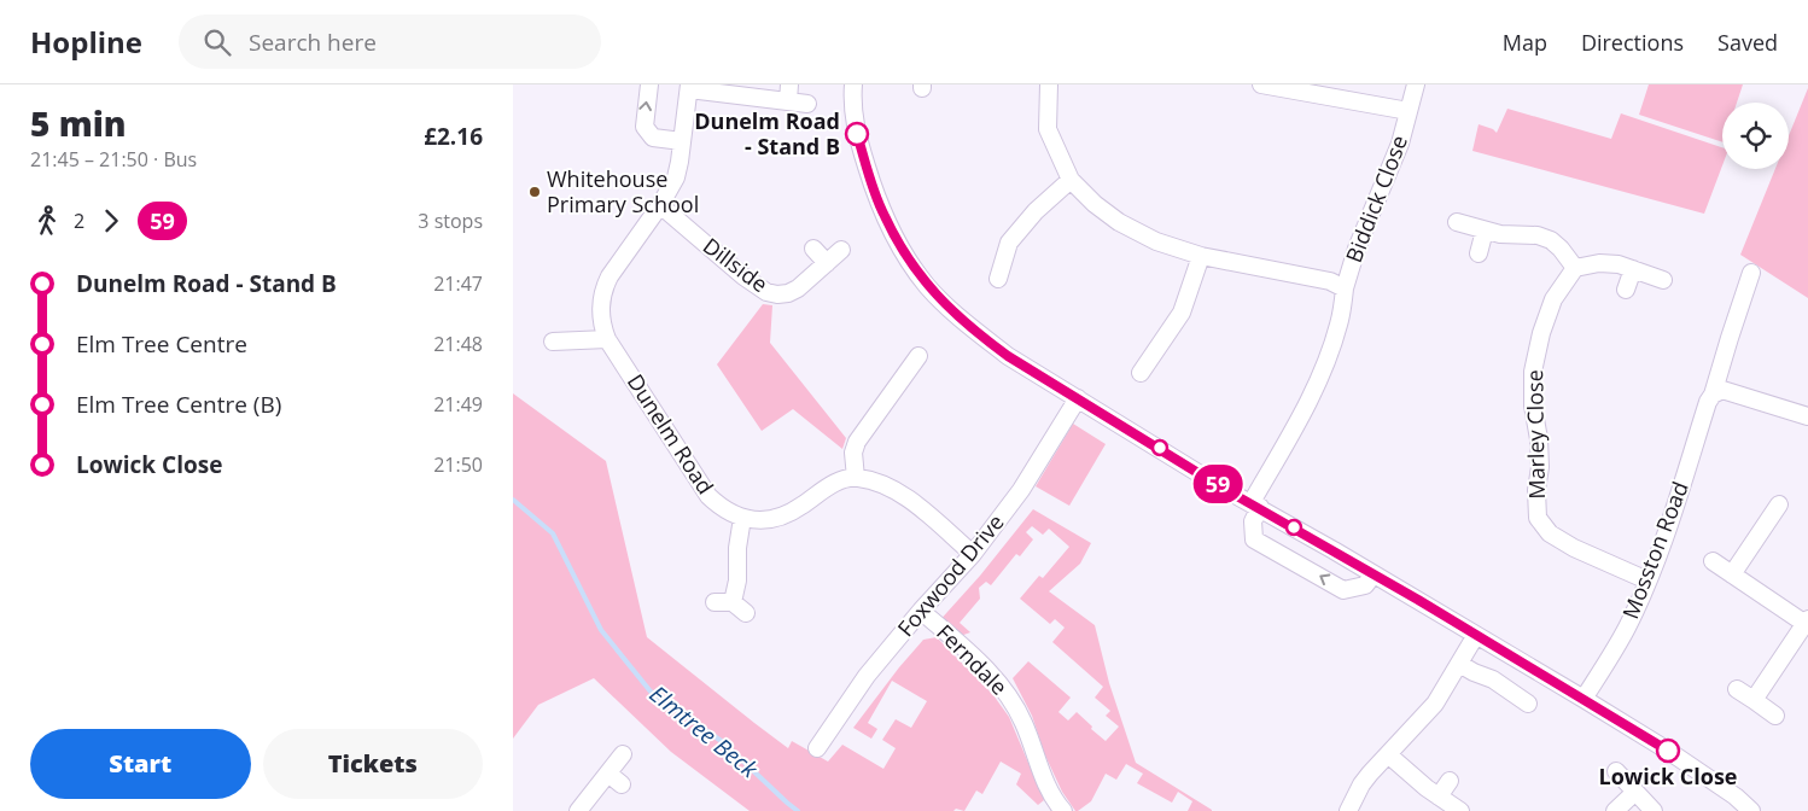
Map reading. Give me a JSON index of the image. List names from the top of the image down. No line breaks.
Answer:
{"streets":{"street":["Biddick Close","Dillside","Dunelm Road","Marley Close","Mosston Road","Foxwood Drive","Ferndale"]},"crossings":[["Dillside","Dunelm Road"],["Marley Close","Mosston Road"],["Foxwood Drive","Ferndale"]],"water":["Elmtree Beck"],"places":["Dunelm Road - Stand B","Whitehouse Primary School","Lowick Close"],"lines":["bus line 59"],"page":{"header":"Hopline","search":"Search here","nav":["Map","Directions","Saved"],"heading":["5 min","21:45 – 21:50 · Bus","£2.16"],"on_map":"59","legs":["2","59","3 stops"],"list":[{"name":"Dunelm Road - Stand B","value":"21:47"},{"name":"Elm Tree Centre","value":"21:48"},{"name":"Elm Tree Centre (B)","value":"21:49"},{"name":"Lowick Close","value":"21:50"}],"buttons":["Start","Tickets"]}}
